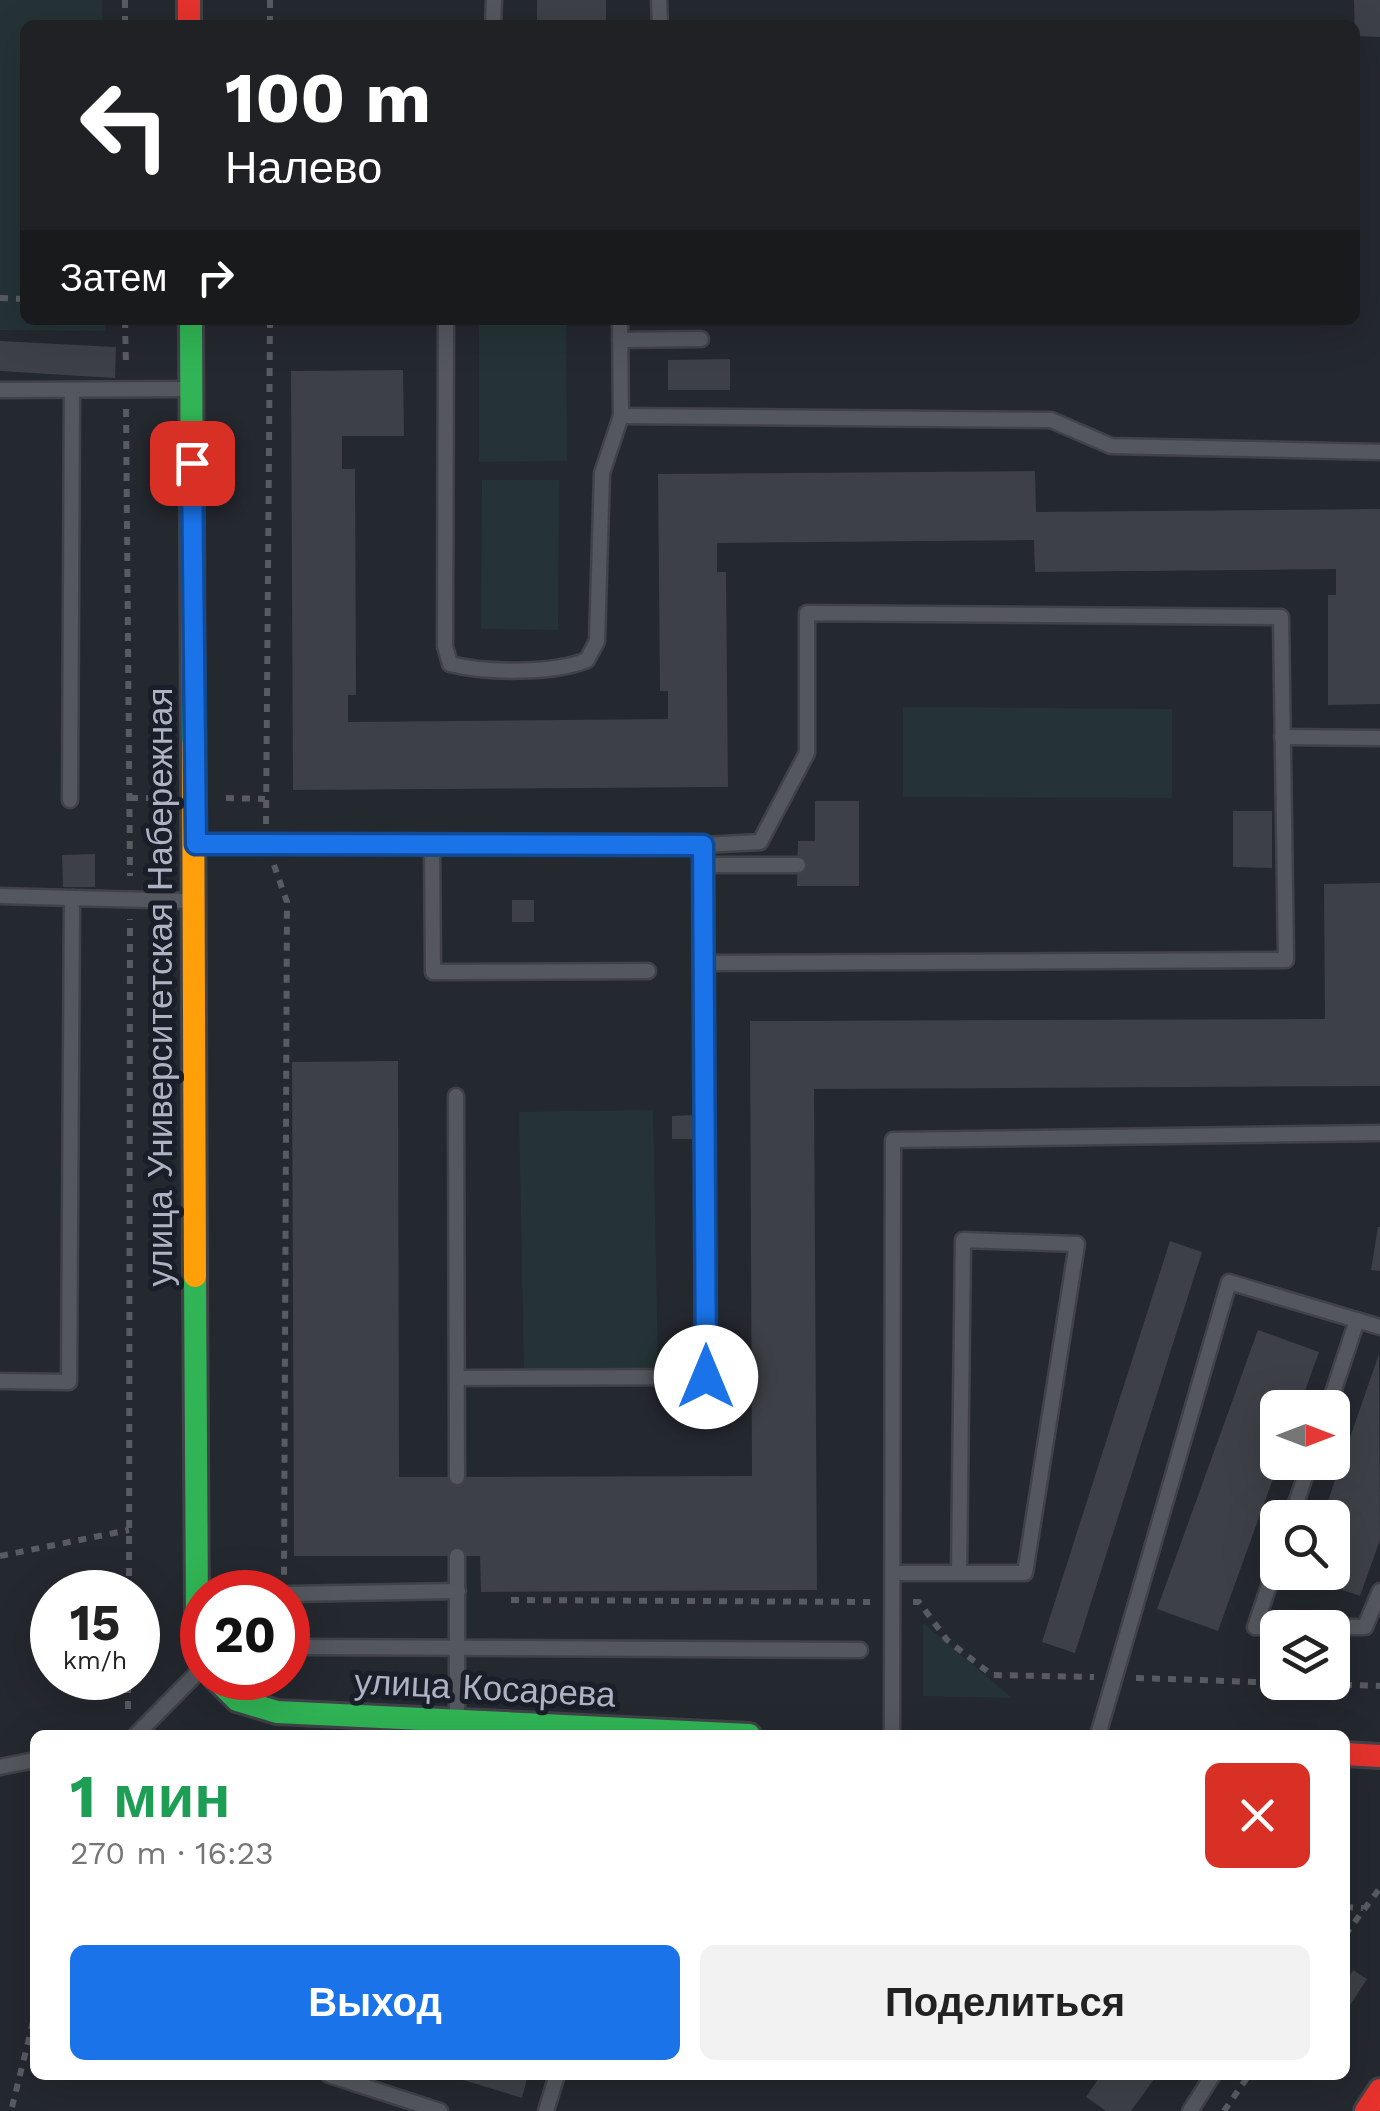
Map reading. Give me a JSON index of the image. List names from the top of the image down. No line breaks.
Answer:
{"streets":{"main road":["улица Университетская Набережная","улица Косарева"]},"north":"right","page":{"turn":["100 m","Налево"],"then":"Затем","speed":"15 km/h","limit":"20","heading":["1 мин","270 m · 16:23"],"buttons":["Выход","Поделиться"]}}
